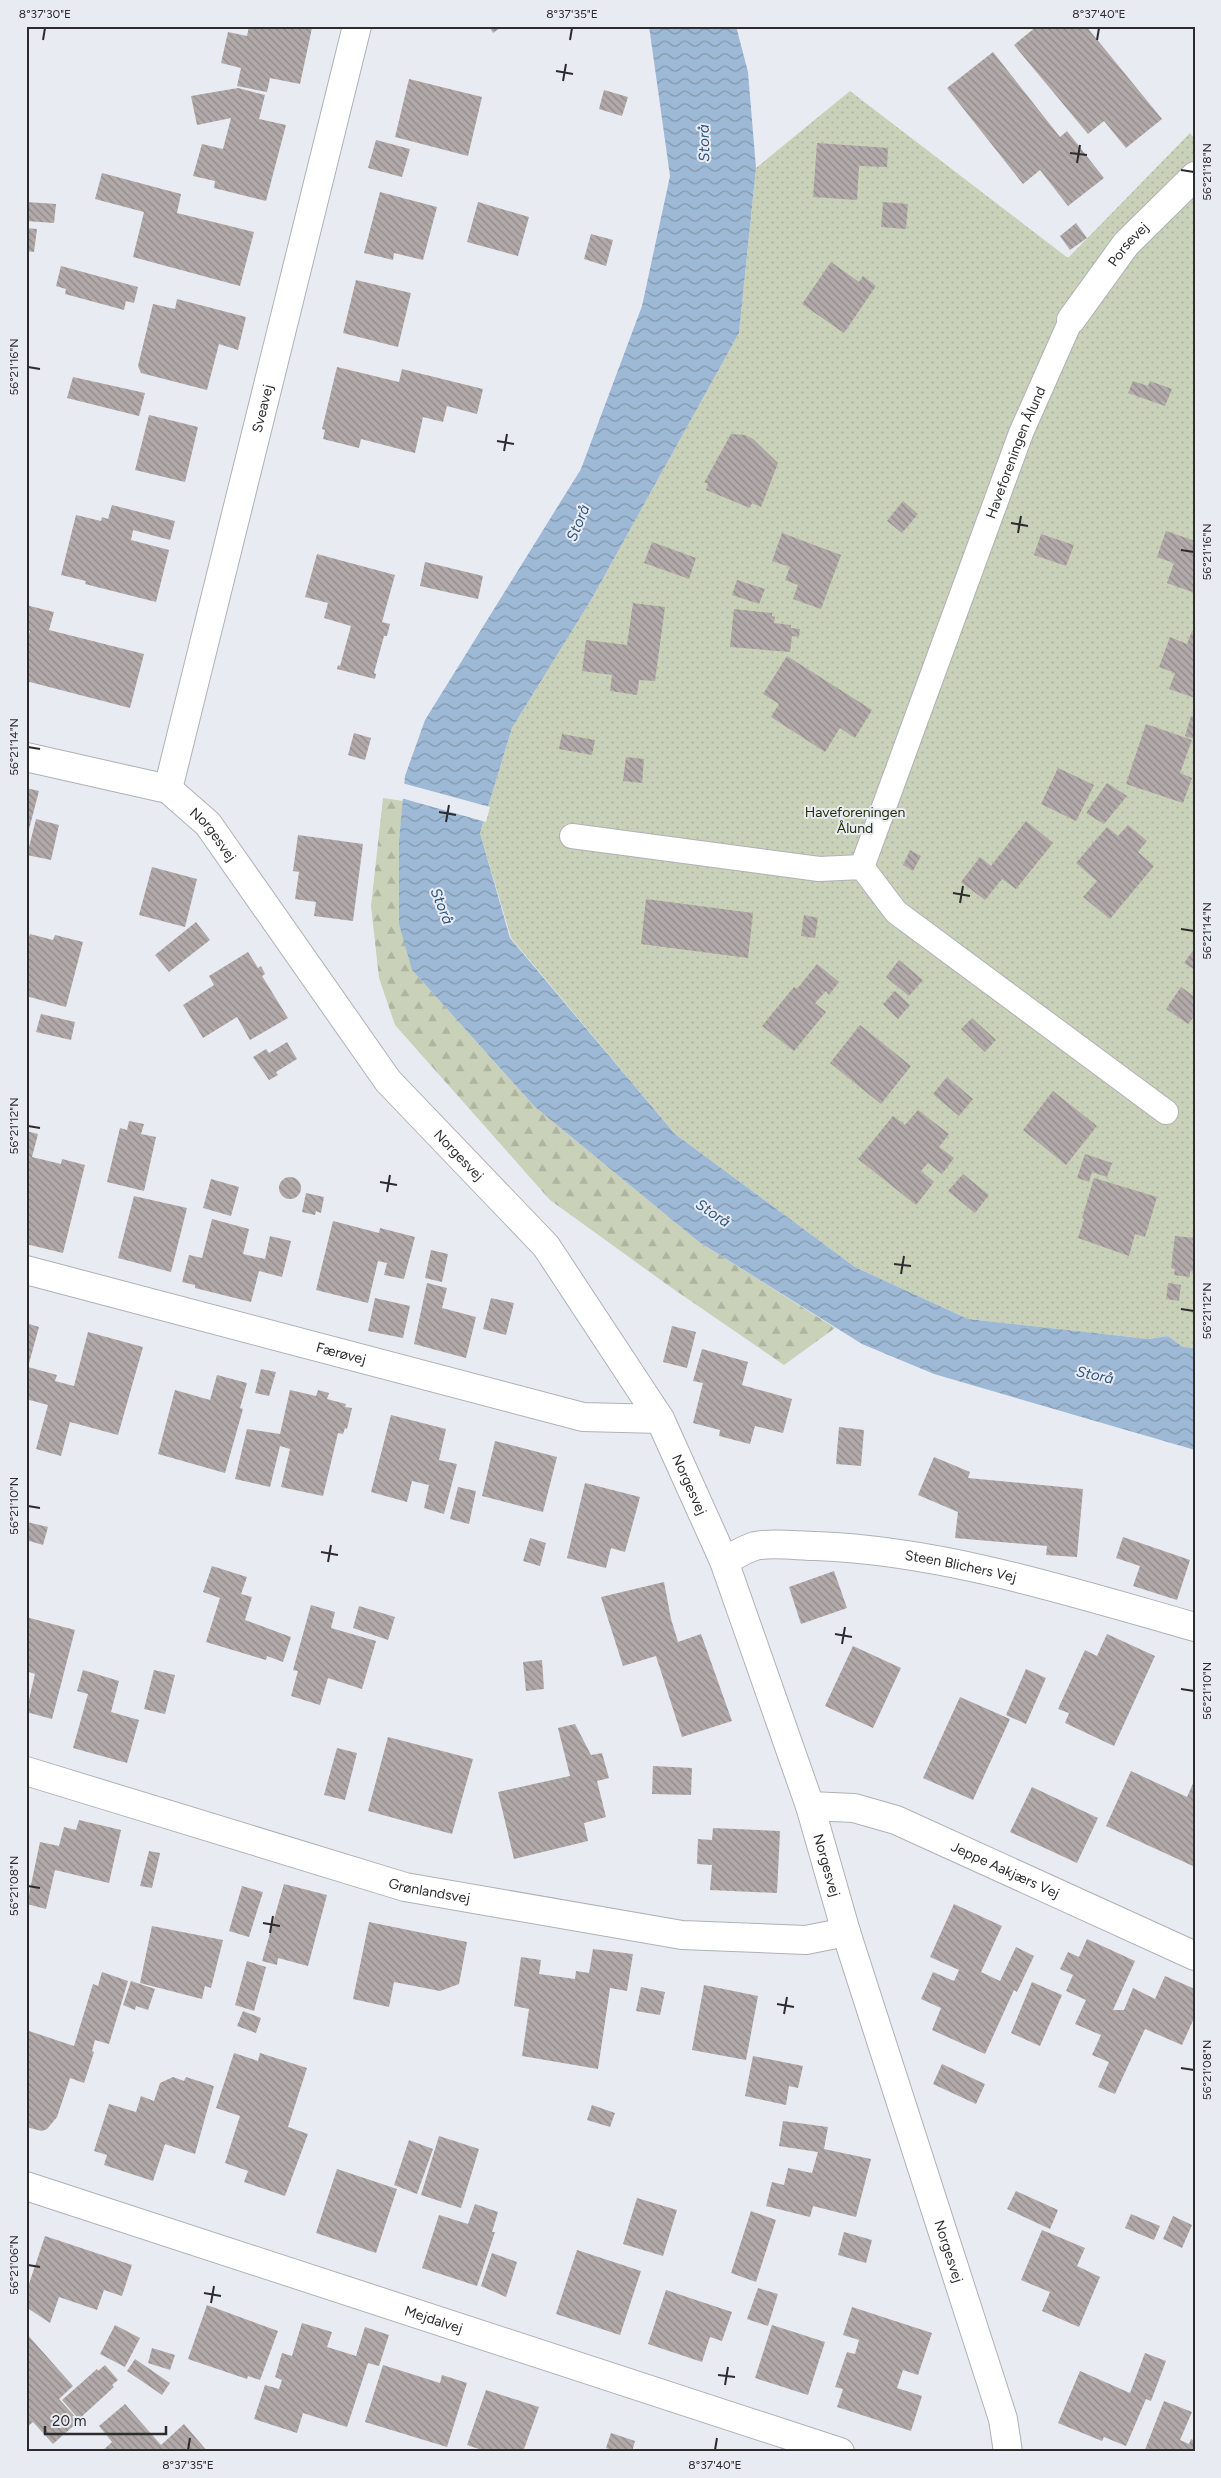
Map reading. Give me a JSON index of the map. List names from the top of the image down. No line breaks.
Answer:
{"streets":{"street":["Porsevej","Sveavej","Norgesvej","Færøvej","Steen Blichers Vej","Jeppe Aakjærs Vej","Grønlandsvej","Mejdalvej"],"lane":["Haveforeningen Ålund"]},"crossings":[["Porsevej","Haveforeningen Ålund"],["Sveavej","Norgesvej"],["Norgesvej","Færøvej"],["Norgesvej","Steen Blichers Vej"],["Norgesvej","Jeppe Aakjærs Vej"],["Norgesvej","Grønlandsvej"]],"water":["Storå"],"parks":["Haveforeningen Ålund"],"scale_bar":"20 m","coordinates":["8°37'30\"E","8°37'35\"E","8°37'40\"E","56°21'18\"N","56°21'16\"N","56°21'14\"N","56°21'12\"N","56°21'10\"N","56°21'08\"N","56°21'06\"N"]}
